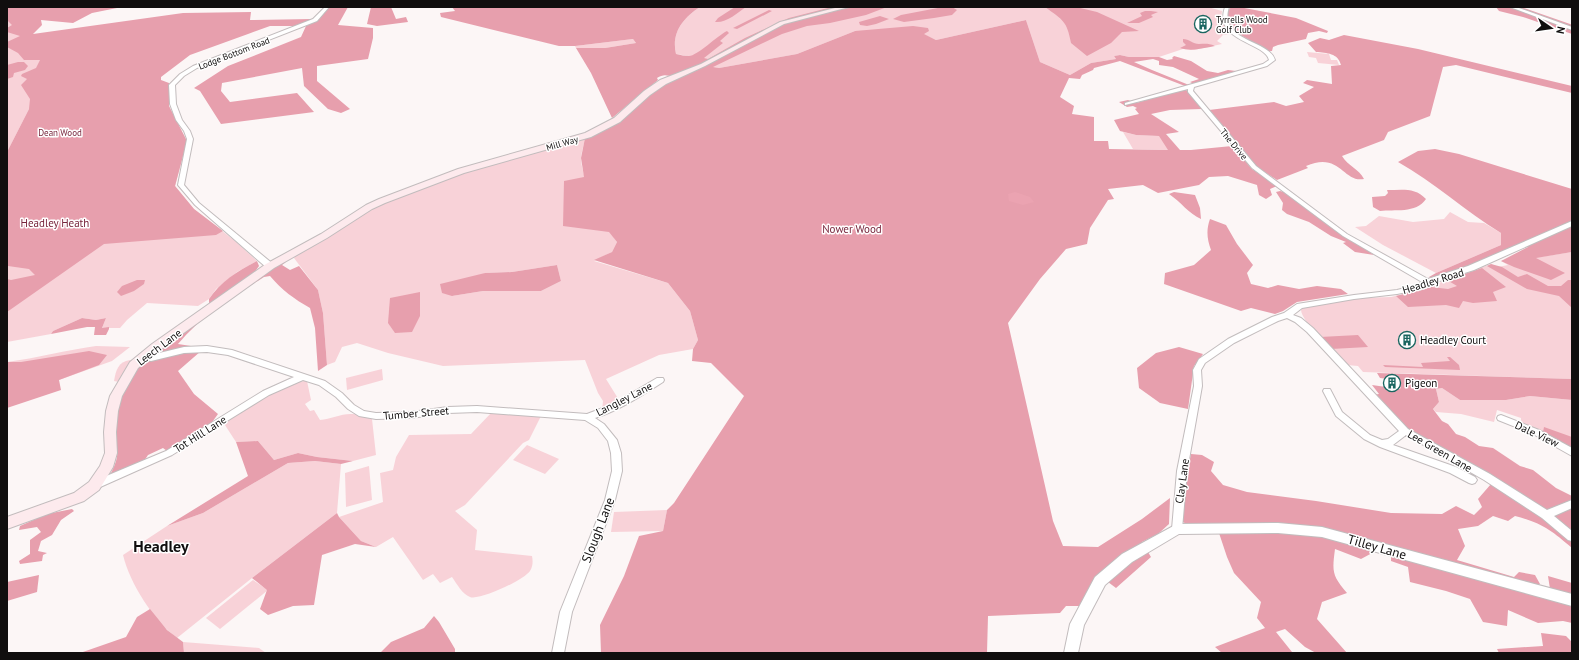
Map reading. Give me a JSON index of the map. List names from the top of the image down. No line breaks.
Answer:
{"streets":{"main road":["Mill Way","Leech Lane"],"street":["Lodge Bottom Road","The Drive","Headley Road","Langley Lane","Tumber Street","Tot Hill Lane","Dale View","Lee Green Lane","Clay Lane","Slough Lane","Tilley Lane"]},"crossings":[["Lodge Bottom Road","Mill Way"],["Lodge Bottom Road","Leech Lane"],["Mill Way","Leech Lane"],["The Drive","Headley Road"],["Headley Road","Lee Green Lane"],["Headley Road","Clay Lane"],["Leech Lane","Tumber Street"],["Leech Lane","Tot Hill Lane"],["Langley Lane","Slough Lane"],["Tumber Street","Tot Hill Lane"],["Tumber Street","Slough Lane"],["Lee Green Lane","Clay Lane"],["Clay Lane","Tilley Lane"]],"districts":["Headley"],"parks":["Dean Wood","Headley Heath","Nower Wood"],"places":{"building":["Tyrrells Wood Golf Club","Headley Court","Pigeon"]},"north":"right"}
